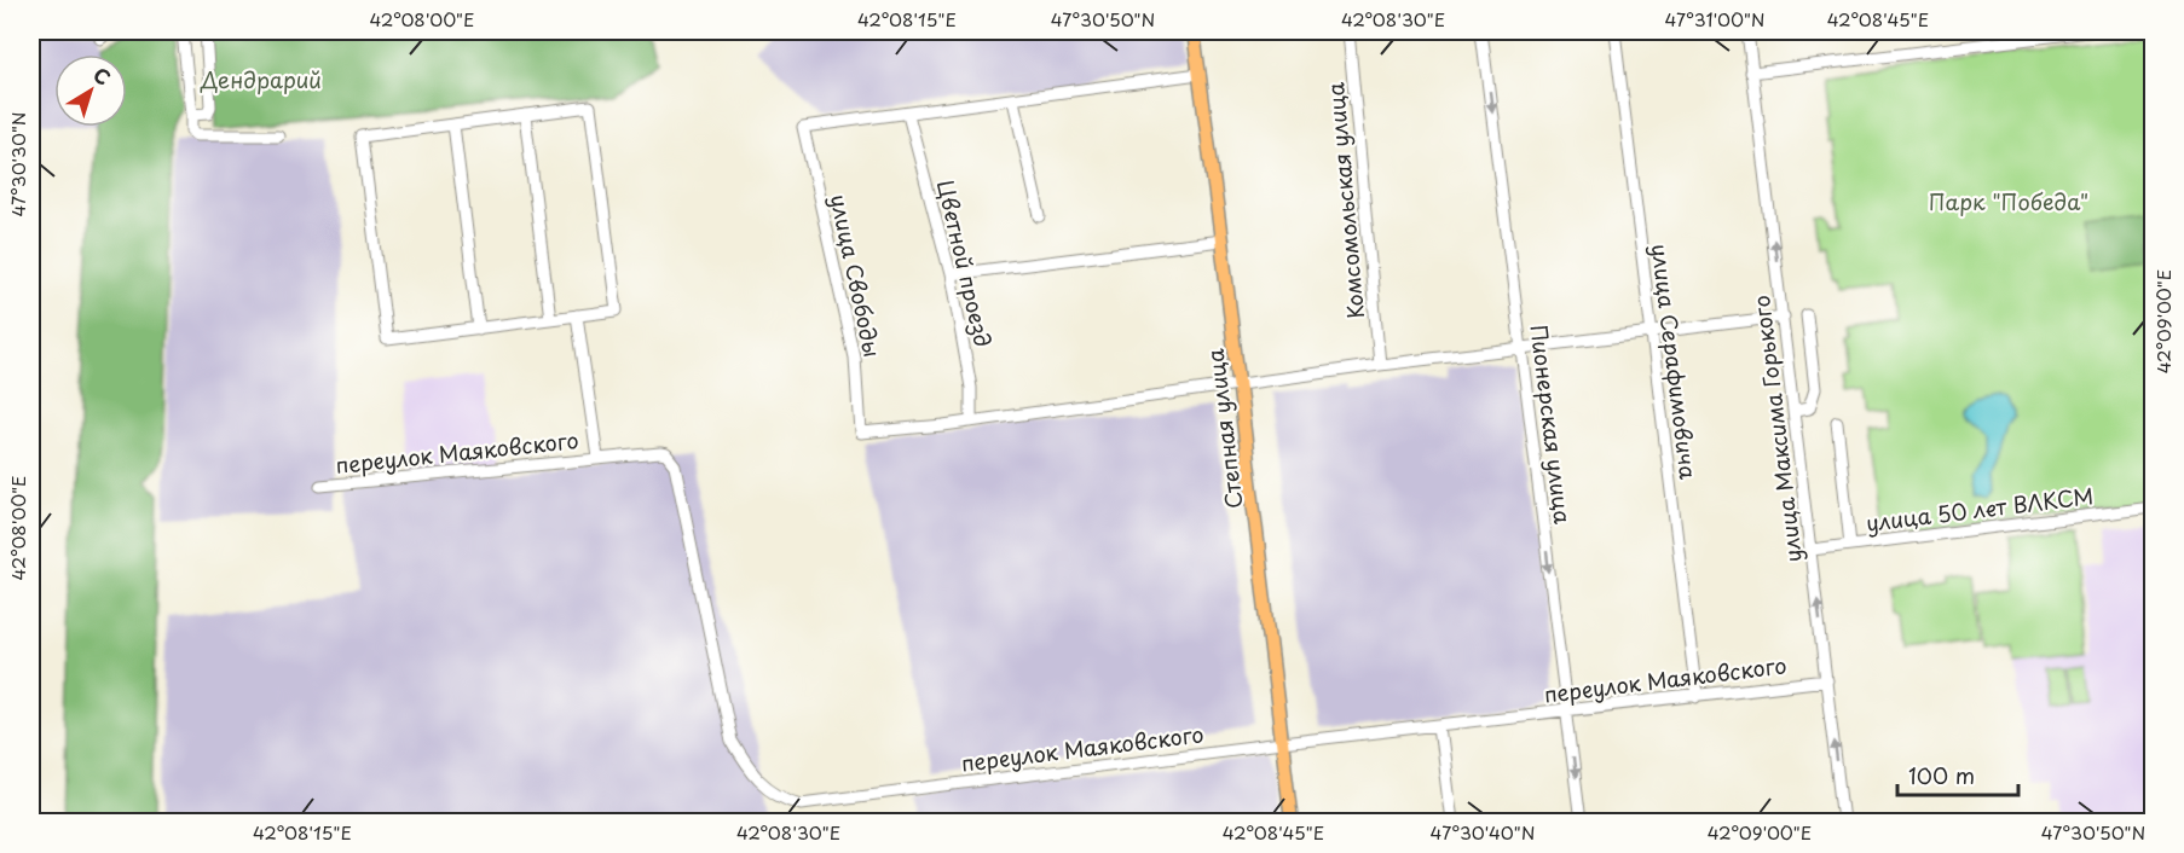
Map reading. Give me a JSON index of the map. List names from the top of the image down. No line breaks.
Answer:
{"streets":{"main road":["Степная улица"],"street":["Комсомольская улица","Цветной проезд","улица Свободы","улица Серафимовича","Пионерская улица","улица Максима Горького","переулок Маяковского","улица 50 лет ВЛКСМ"]},"crossings":[["Цветной проезд","улица Свободы"],["улица Серафимовича","переулок Маяковского"],["Пионерская улица","переулок Маяковского"],["Степная улица","переулок Маяковского"],["улица Максима Горького","переулок Маяковского"],["улица Максима Горького","улица 50 лет ВЛКСМ"]],"one_way":["Пионерская улица","улица Максима Горького"],"parks":["Дендрарий","Парк \"Победа\""],"scale_bar":"100 m","north":"top right","coordinates":["42°08'00\"E","42°08'15\"E","47°30'50\"N","42°08'30\"E","47°31'00\"N","42°08'45\"E","47°30'30\"N","42°09'00\"E","47°30'40\"N"]}
